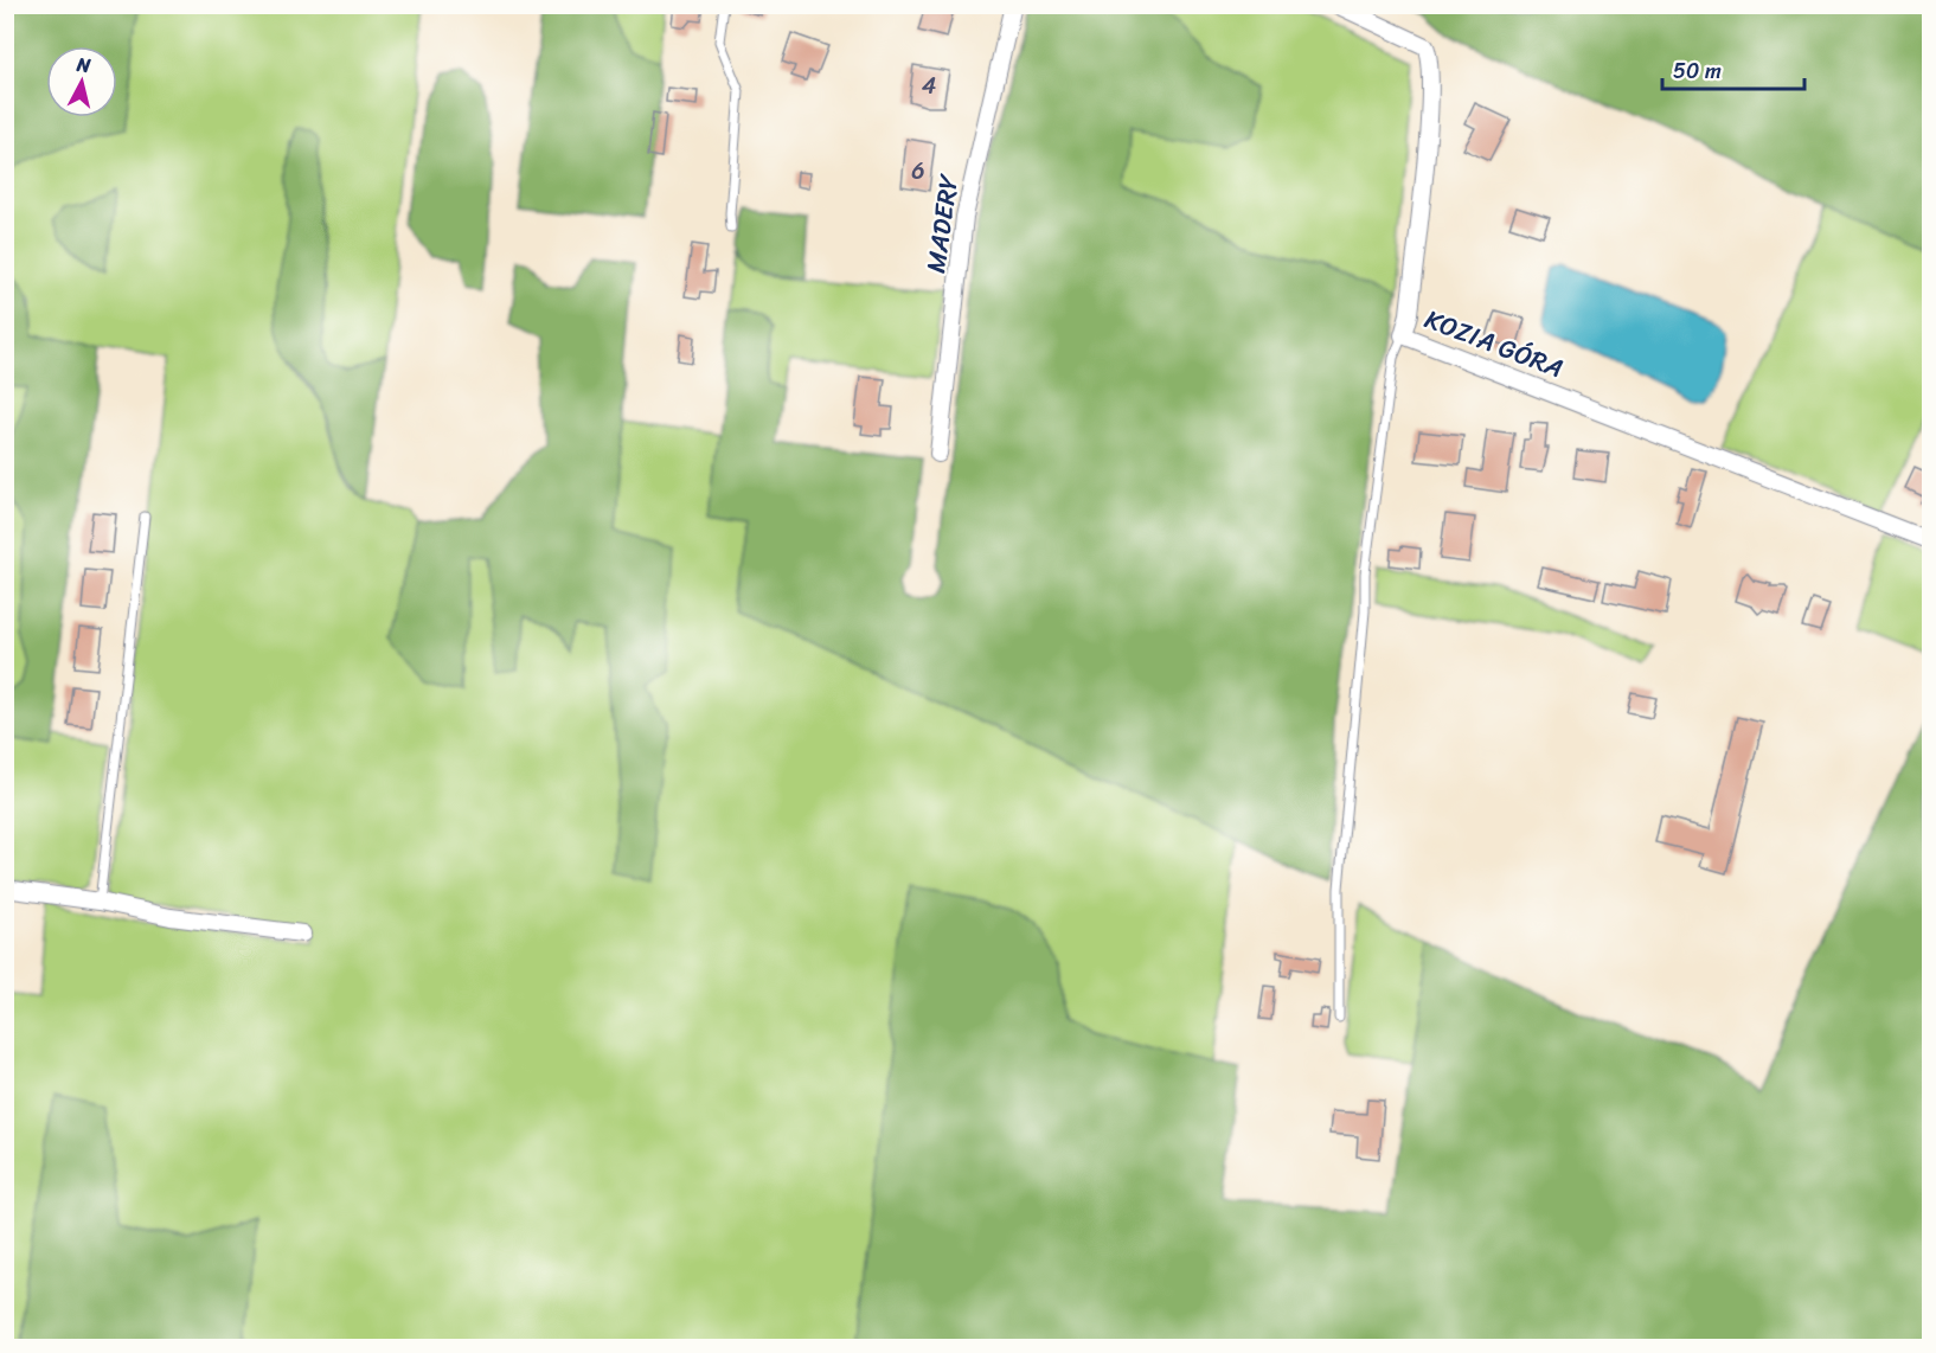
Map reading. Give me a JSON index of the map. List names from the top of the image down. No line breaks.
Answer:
{"streets":{"street":["MADERY","KOZIA GÓRA"]},"house_numbers":["4","6"],"scale_bar":"50 m","north":"top"}
